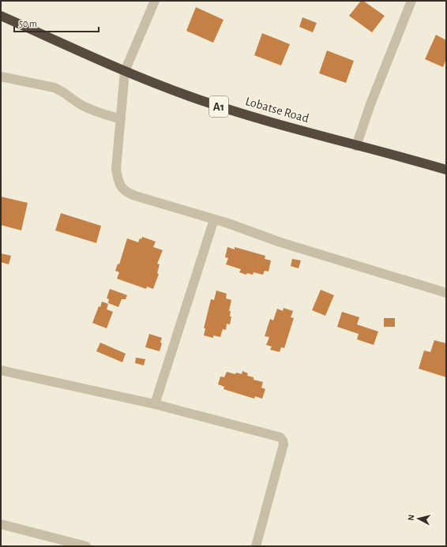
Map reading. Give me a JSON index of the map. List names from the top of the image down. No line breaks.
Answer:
{"streets":{"highway":["A1","Lobatse Road"]},"scale_bar":"50 m","north":"left"}
